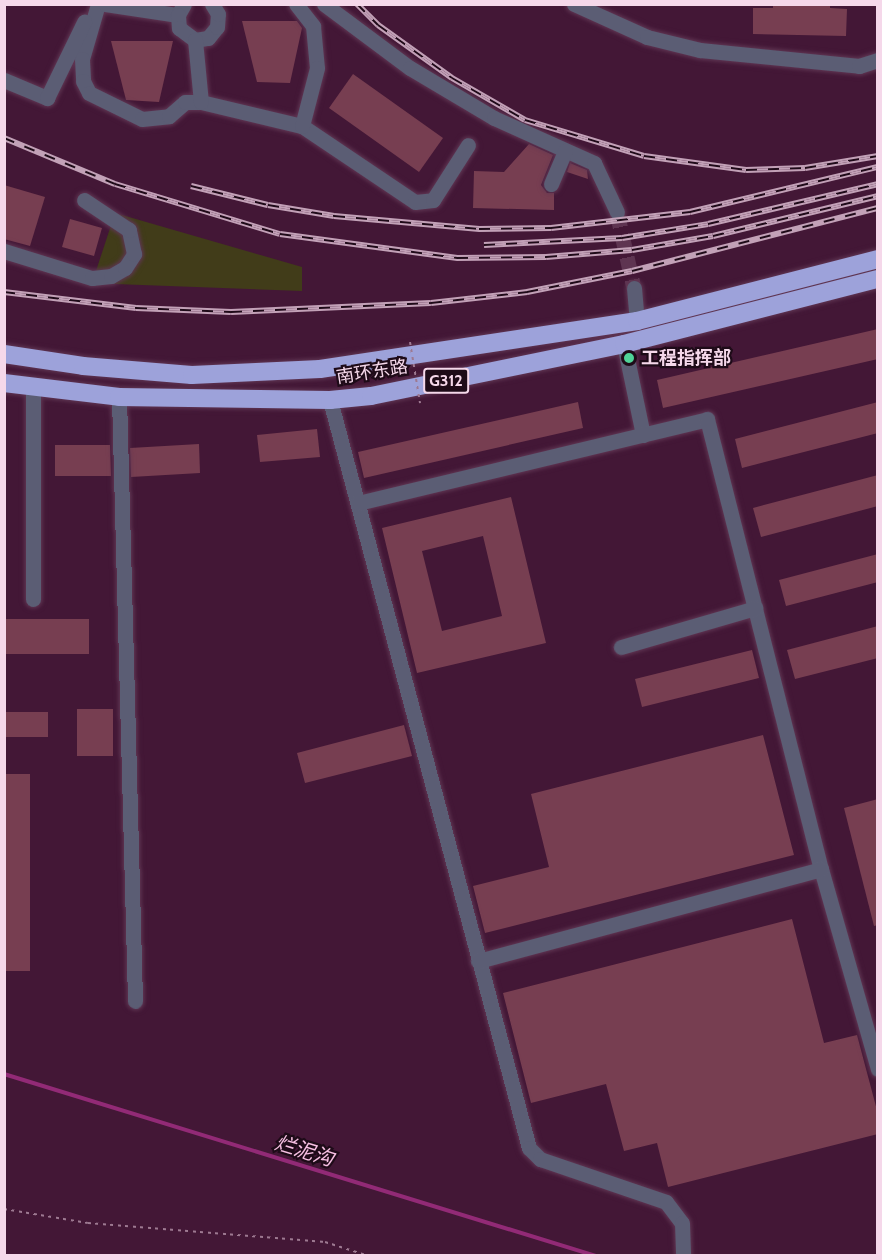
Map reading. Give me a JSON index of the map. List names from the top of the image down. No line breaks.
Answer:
{"streets":{"highway":["南环东路","G312"]},"water":["烂泥沟"],"places":["工程指挥部"]}
